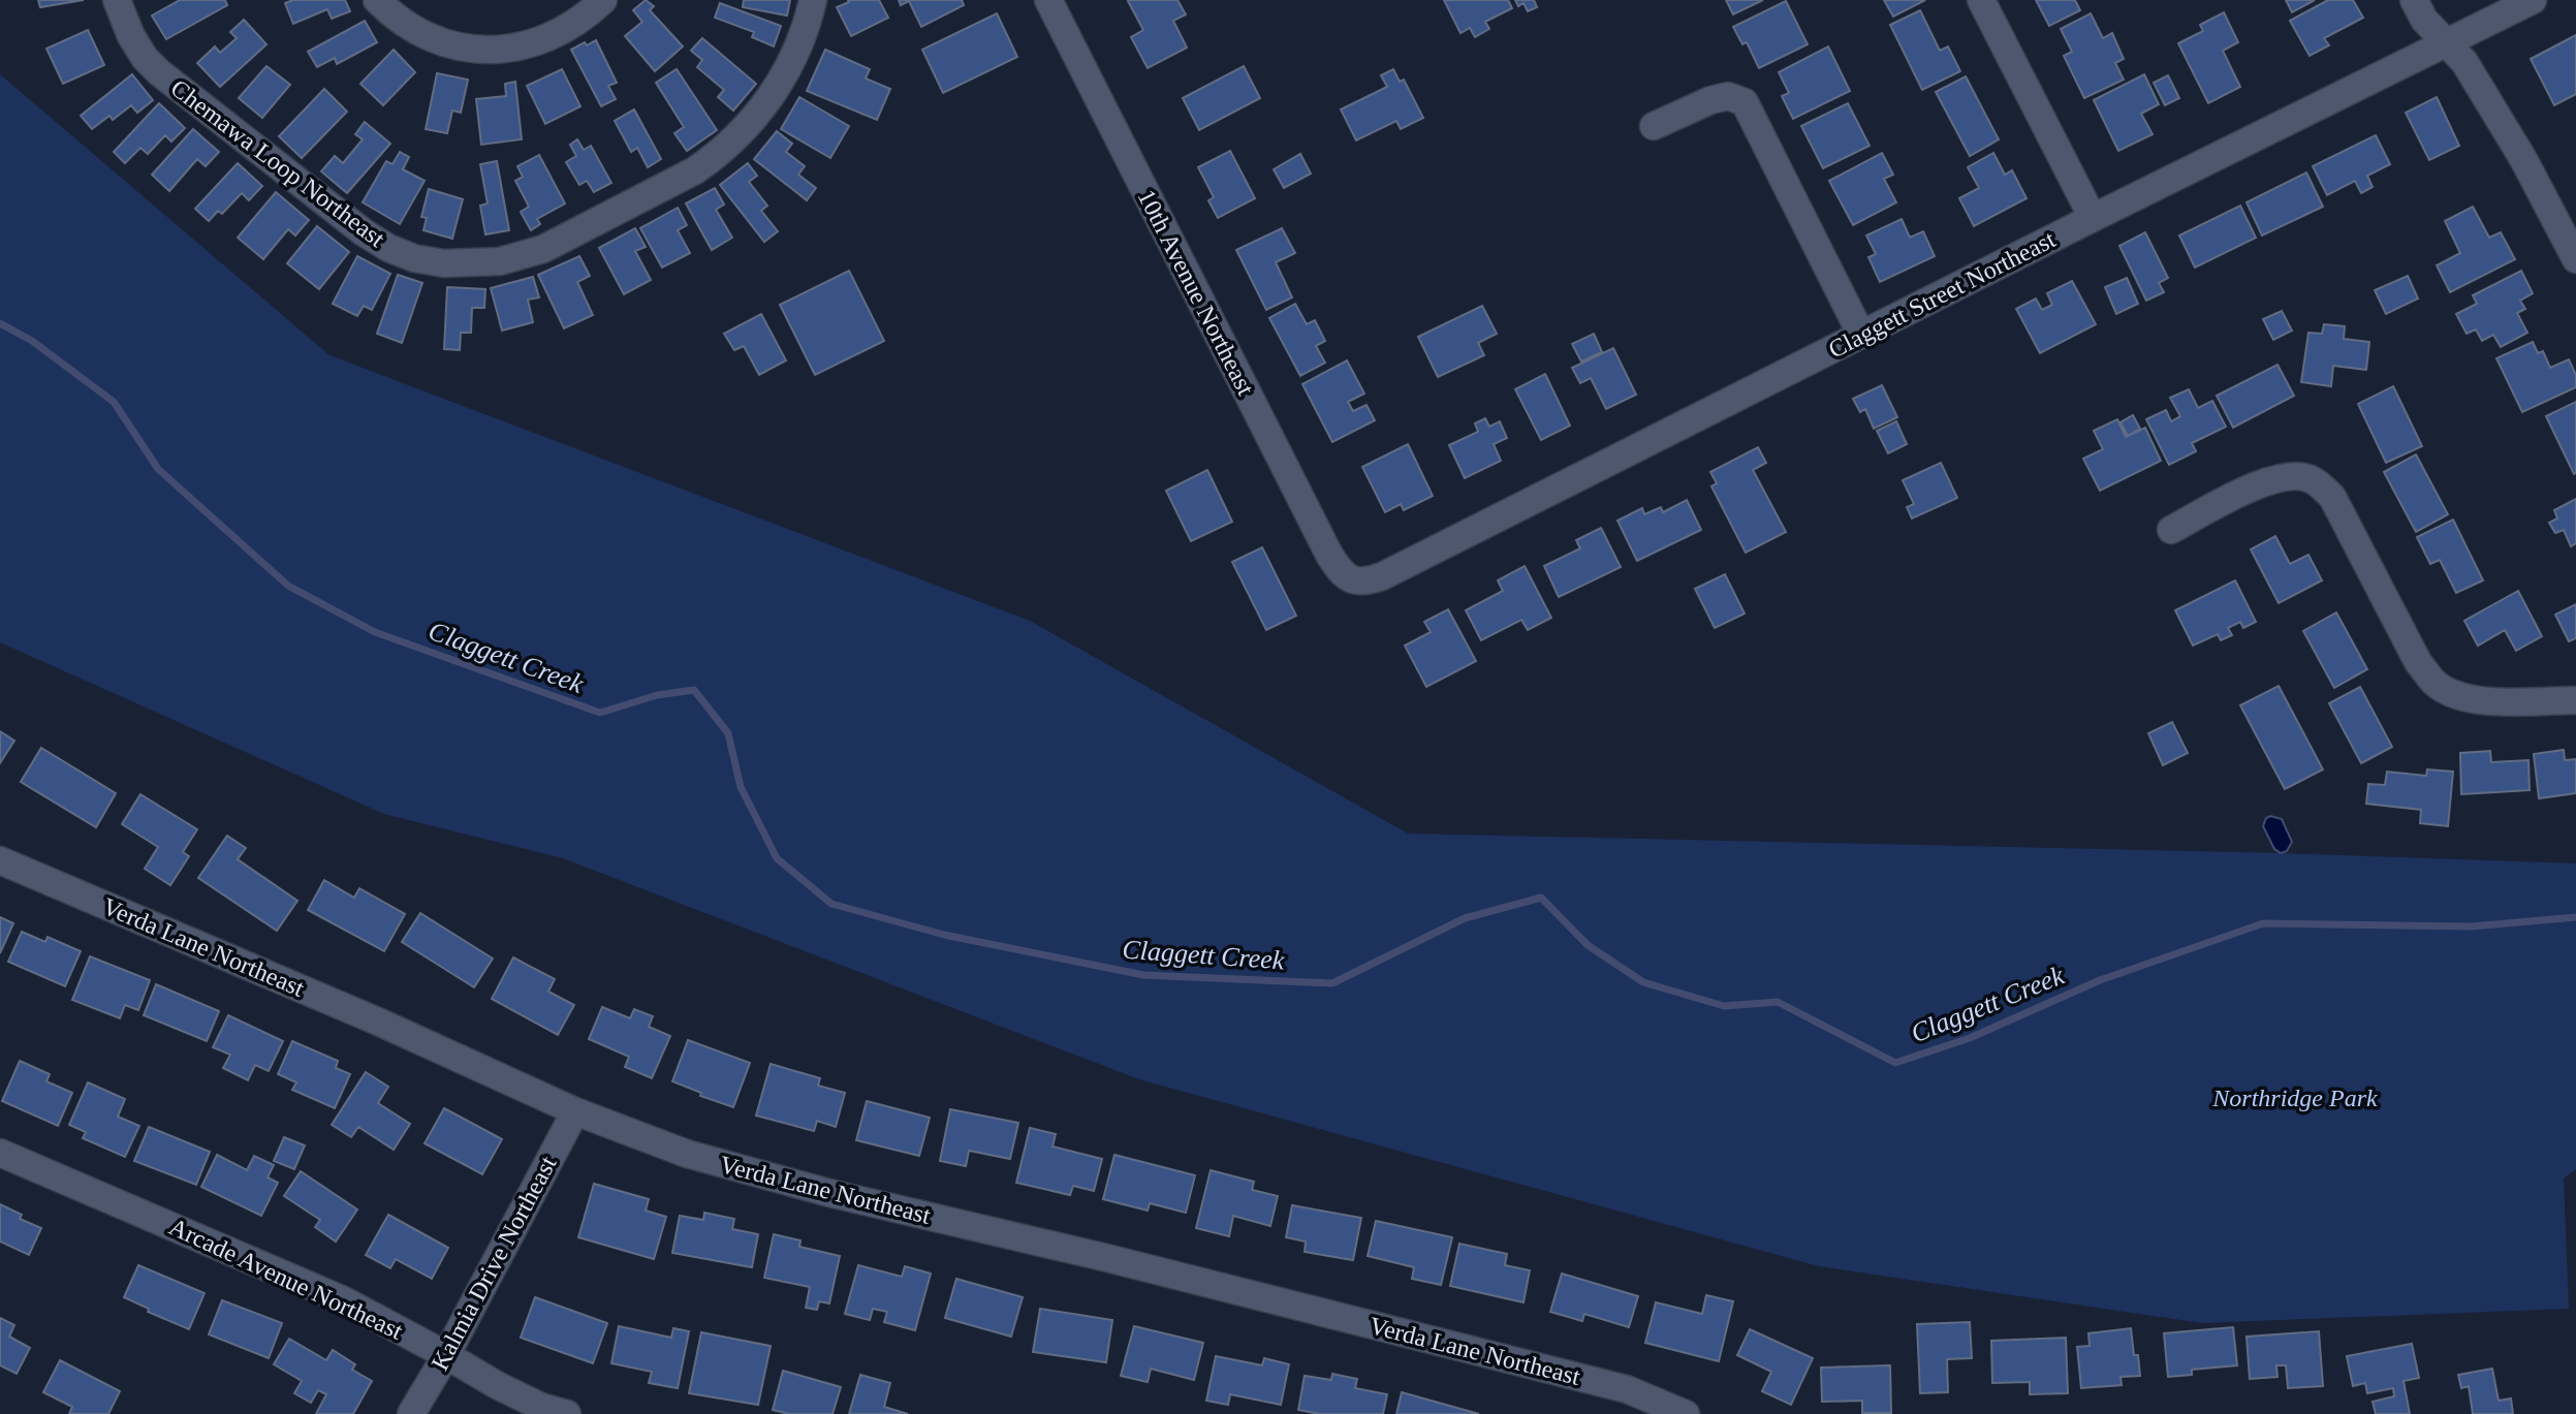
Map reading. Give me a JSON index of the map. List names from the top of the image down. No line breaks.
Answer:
{"streets":{"street":["Chemawa Loop Northeast","10th Avenue Northeast","Claggett Street Northeast","Verda Lane Northeast","Kalmia Drive Northeast","Arcade Avenue Northeast"]},"crossings":[["10th Avenue Northeast","Claggett Street Northeast"],["Verda Lane Northeast","Kalmia Drive Northeast"],["Kalmia Drive Northeast","Arcade Avenue Northeast"]],"water":["Claggett Creek"],"parks":["Northridge Park"]}
